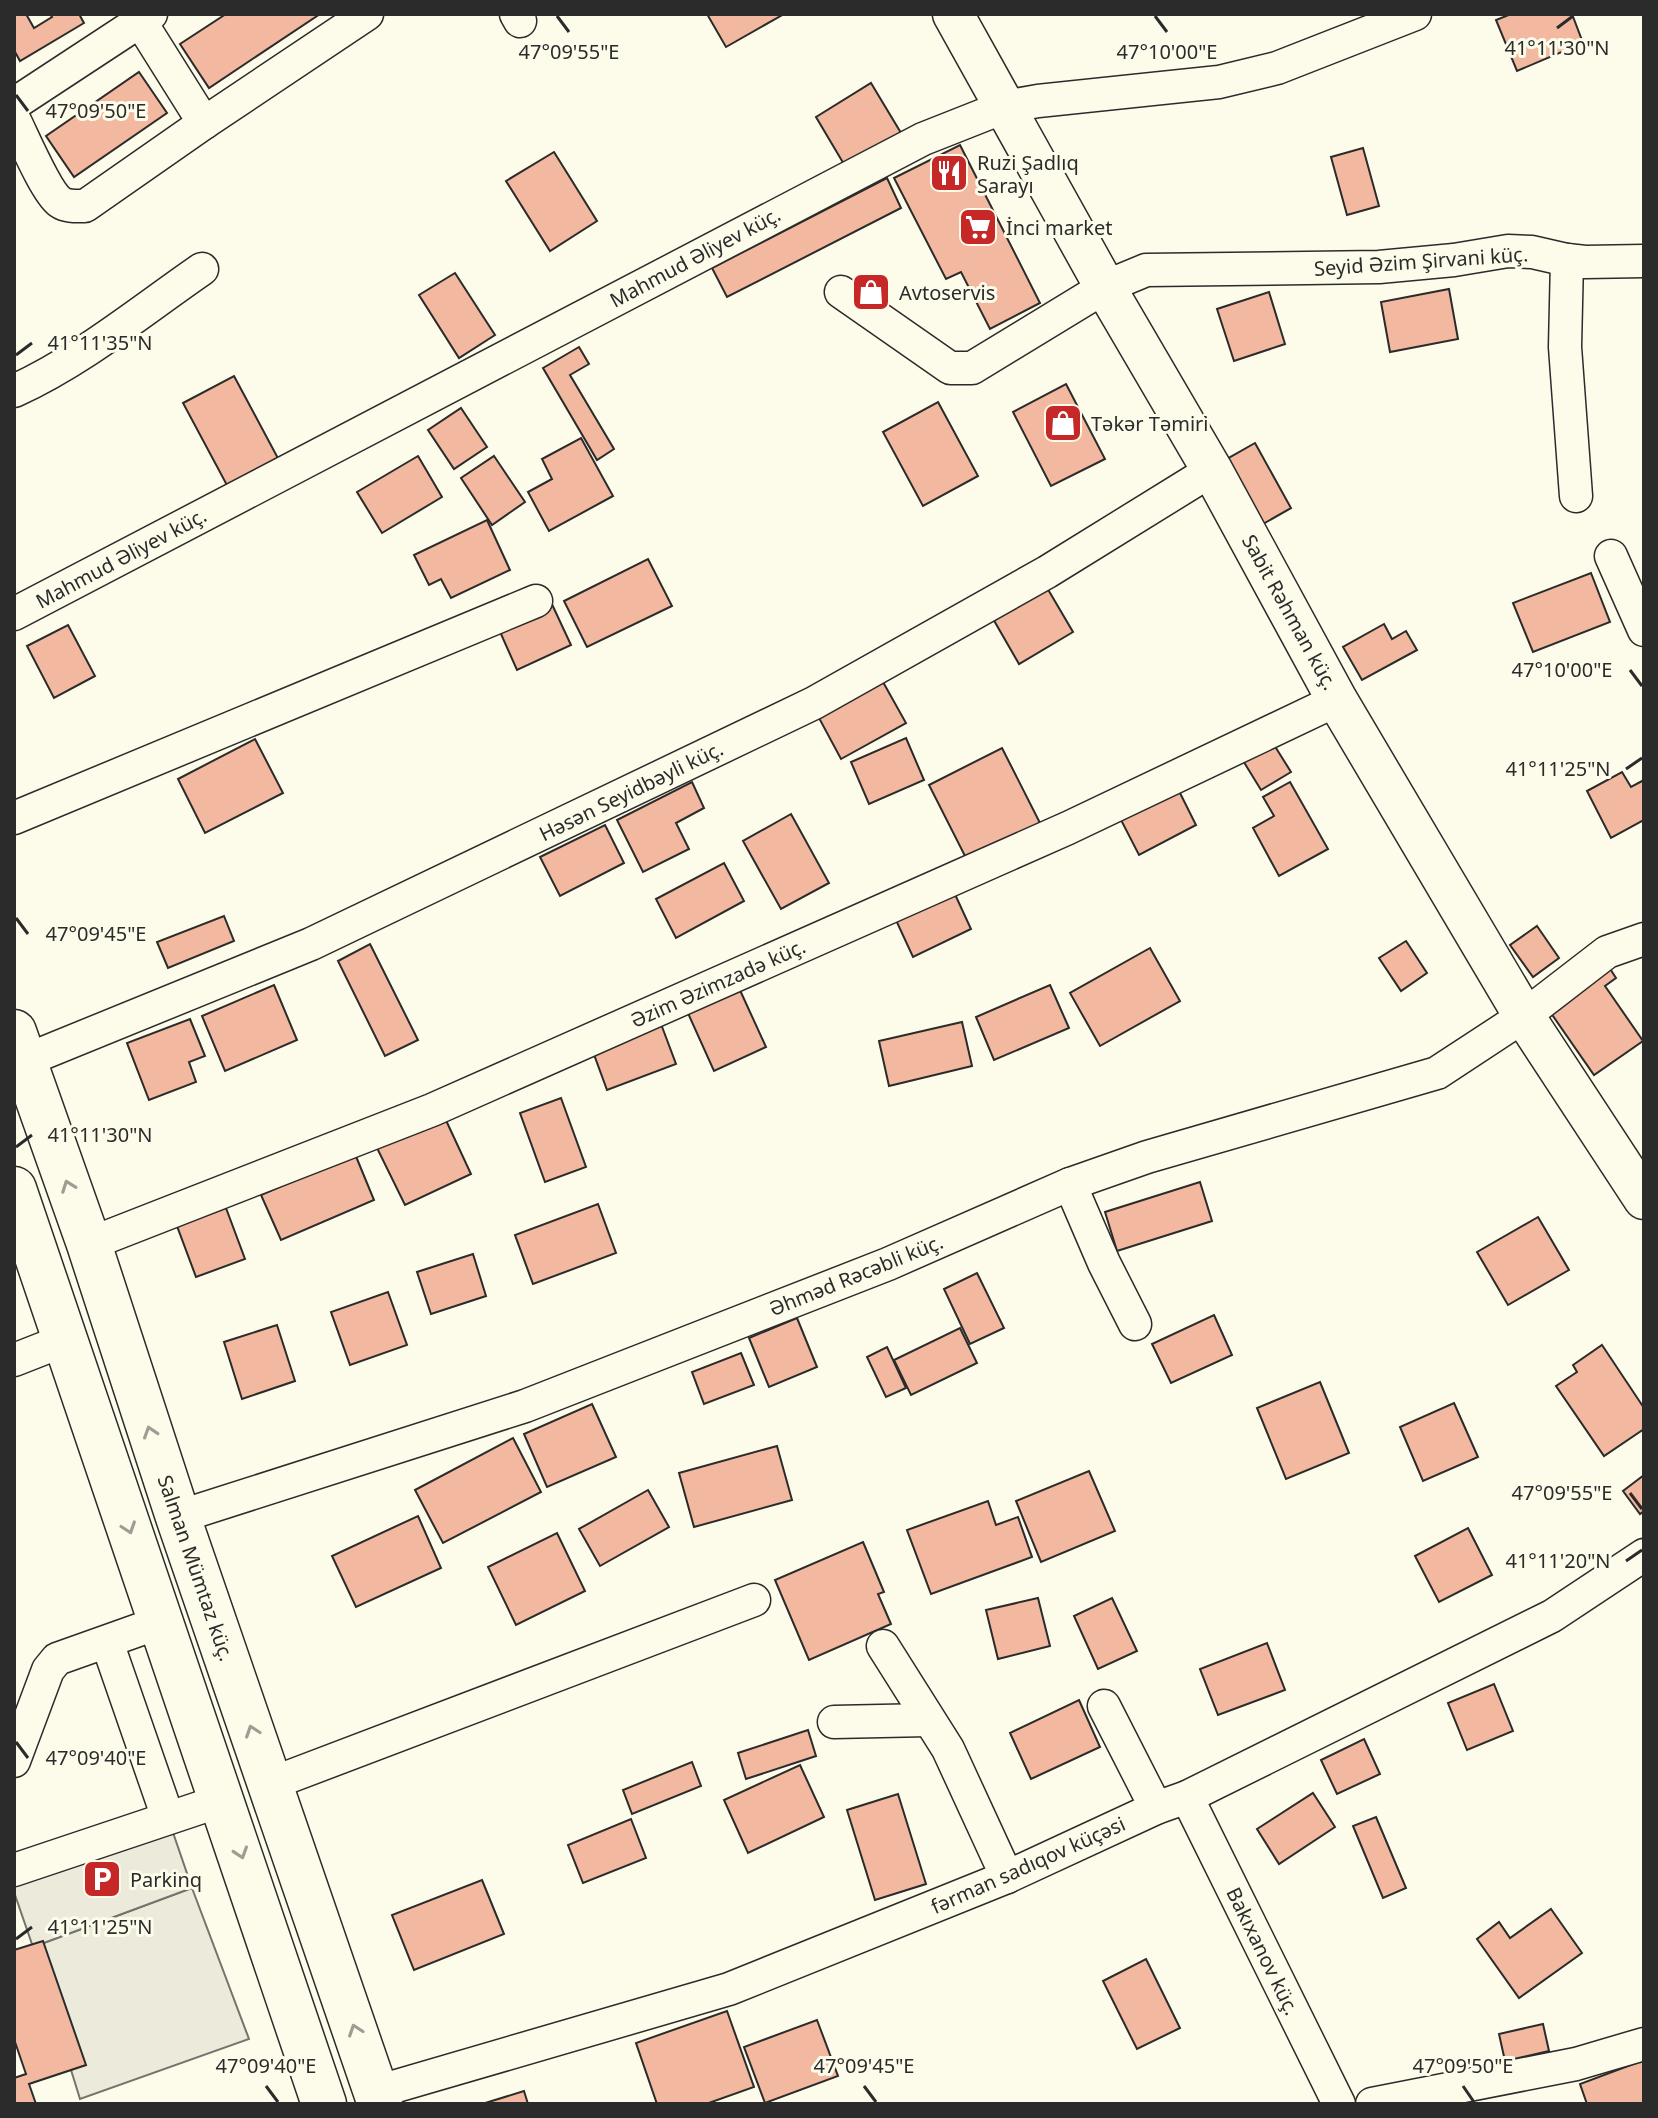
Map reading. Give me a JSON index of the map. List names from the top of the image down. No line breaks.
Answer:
{"streets":{"highway":["Salman Mümtaz küç."],"main road":["Sabit Rəhman küç."],"street":["Mahmud Əliyev küç.","Seyid Əzim Şirvani küç.","Həsən Seyidbəyli küç.","Əzim Əzimzadə küç.","Əhməd Rəcəbli küç.","fərman sadıqov küçəsi","Bakıxanov küç."]},"crossings":[["Mahmud Əliyev küç.","Sabit Rəhman küç."],["Seyid Əzim Şirvani küç.","Sabit Rəhman küç."],["Sabit Rəhman küç.","Həsən Seyidbəyli küç."],["Sabit Rəhman küç.","Əzim Əzimzadə küç."],["Sabit Rəhman küç.","Əhməd Rəcəbli küç."],["Həsən Seyidbəyli küç.","Salman Mümtaz küç."],["Əzim Əzimzadə küç.","Salman Mümtaz küç."],["Əhməd Rəcəbli küç.","Salman Mümtaz küç."],["Salman Mümtaz küç.","fərman sadıqov küçəsi"],["fərman sadıqov küçəsi","Bakıxanov küç."]],"places":{"restaurant":["Ruzi Şadlıq Sarayı"],"supermarket":["İnci market"],"shop":["Avtoservis","Təkər Təmiri"],"parking":["Parkinq"]},"coordinates":["41°11'30\"N","47°09'55\"E","47°10'00\"E","47°09'50\"E","41°11'35\"N","41°11'25\"N","47°09'45\"E","41°11'20\"N","47°09'40\"E"]}
